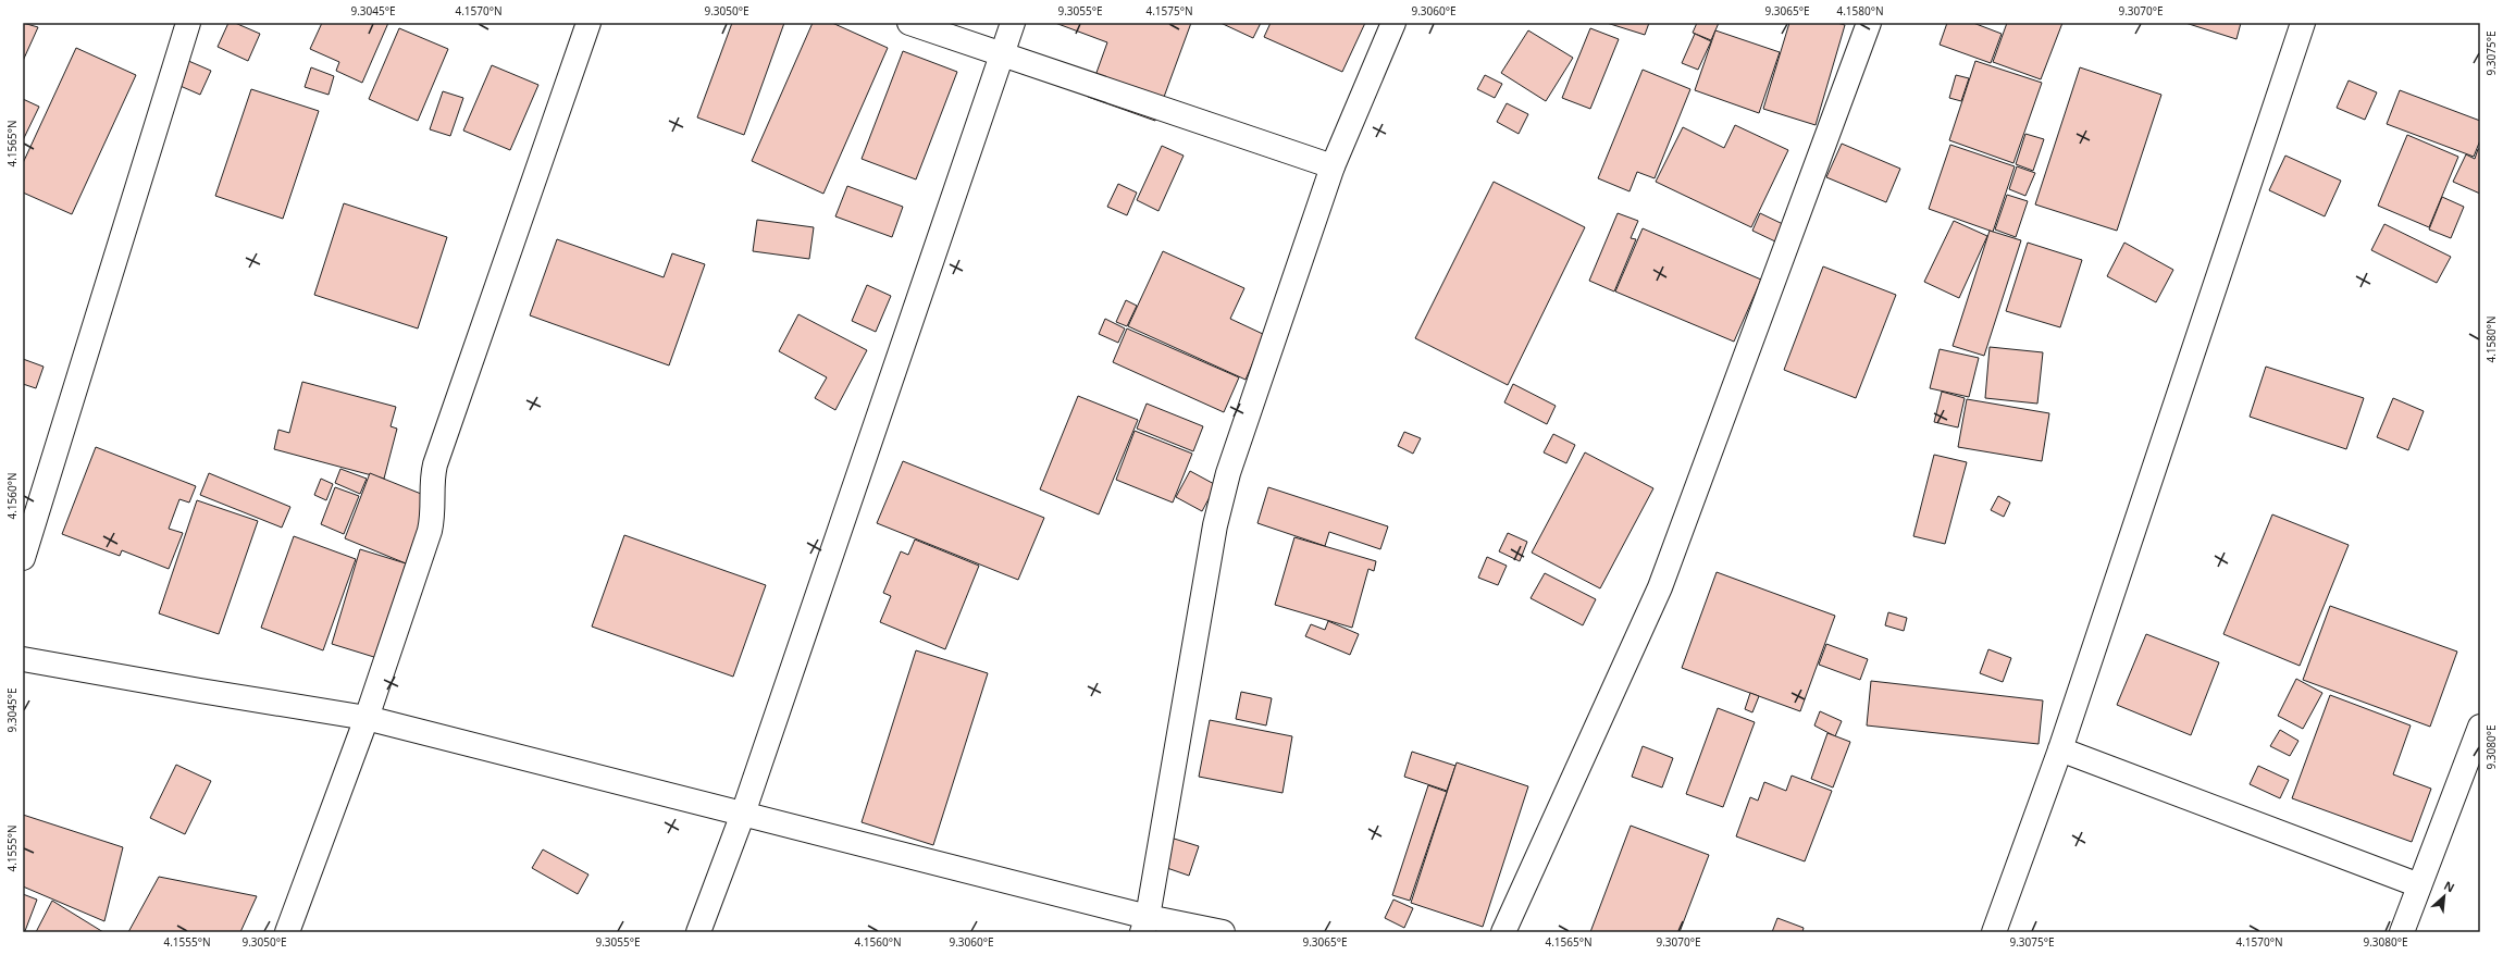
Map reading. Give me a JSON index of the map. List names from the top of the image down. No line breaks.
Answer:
{"north":"top right","coordinates":["9.3045°E","4.1570°N","9.3050°E","9.3055°E","4.1575°N","9.3060°E","9.3065°E","4.1580°N","9.3070°E","9.3075°E","4.1565°N","4.1560°N","9.3080°E","4.1555°N"]}
